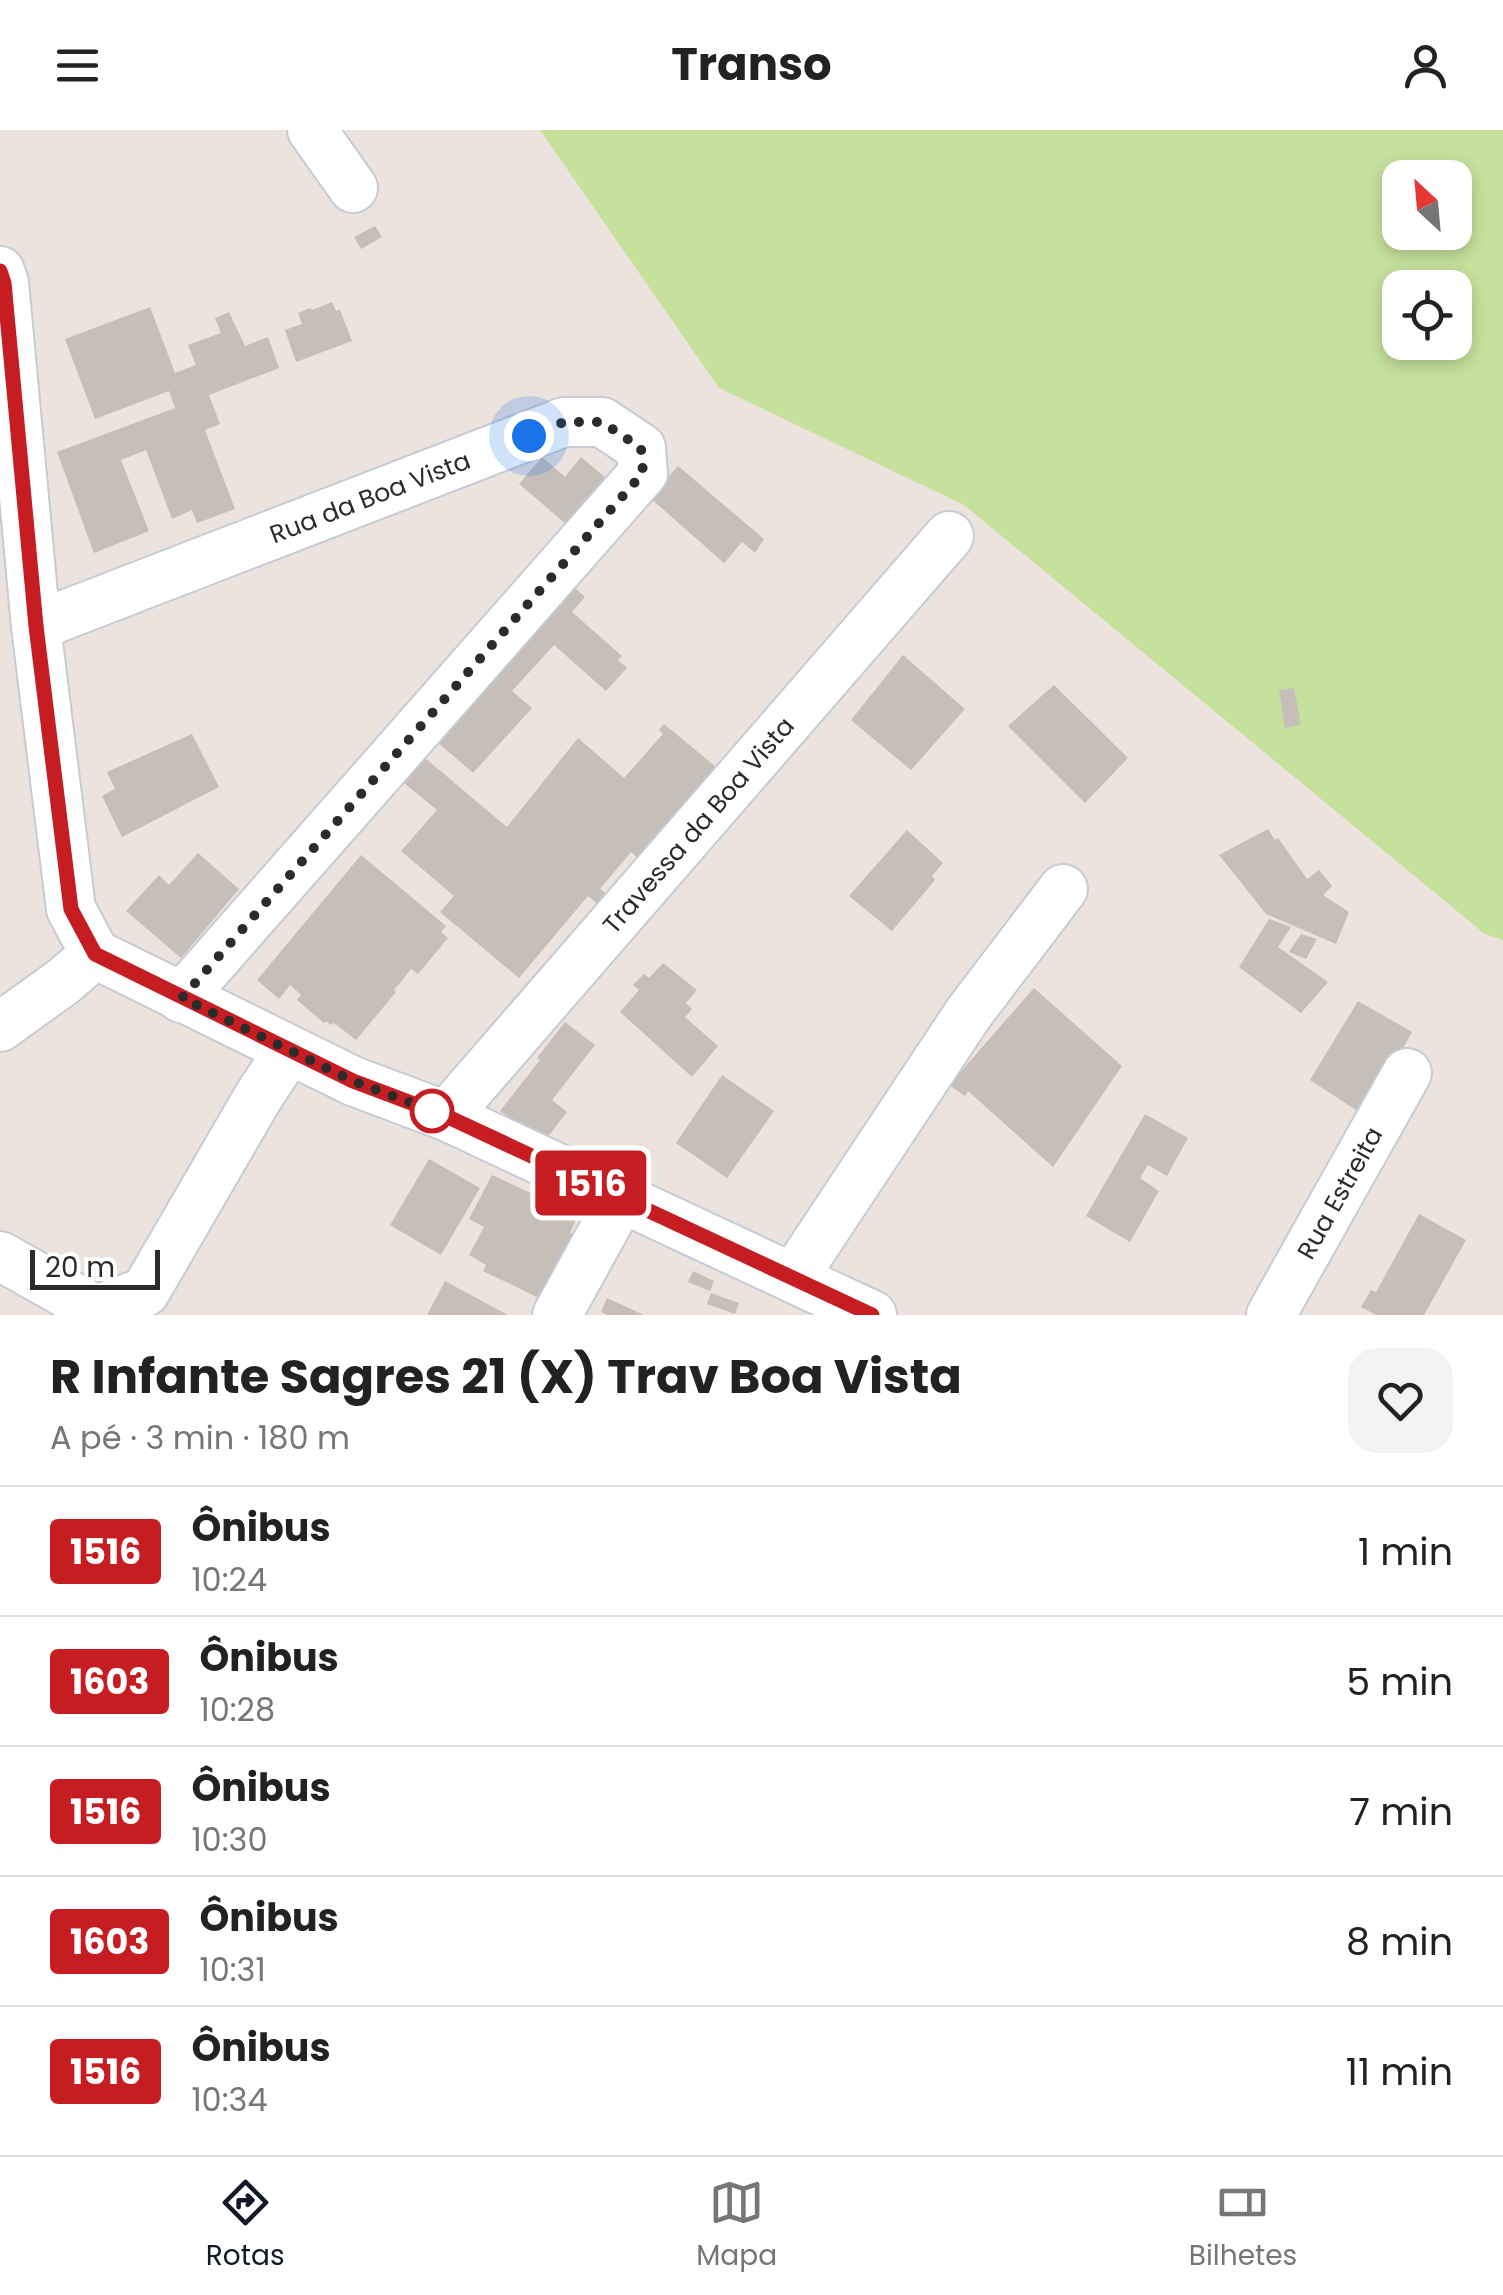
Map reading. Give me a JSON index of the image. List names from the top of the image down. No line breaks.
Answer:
{"streets":{"street":["Rua da Boa Vista","Travessa da Boa Vista","Rua Estreita"]},"lines":["bus line 1516"],"scale_bar":"20 m","north":"top left","page":{"header":"Transo","on_map":"1516","scale":"20 m","heading":["R Infante Sagres 21 (X) Trav Boa Vista","A pé · 3 min · 180 m"],"list":[{"mark":"1516","name":"Ônibus","note":"10:24","value":"1 min"},{"mark":"1603","name":"Ônibus","note":"10:28","value":"5 min"},{"mark":"1516","name":"Ônibus","note":"10:30","value":"7 min"},{"mark":"1603","name":"Ônibus","note":"10:31","value":"8 min"},{"mark":"1516","name":"Ônibus","note":"10:34","value":"11 min"}],"tabs":["Rotas","Mapa","Bilhetes"]}}
